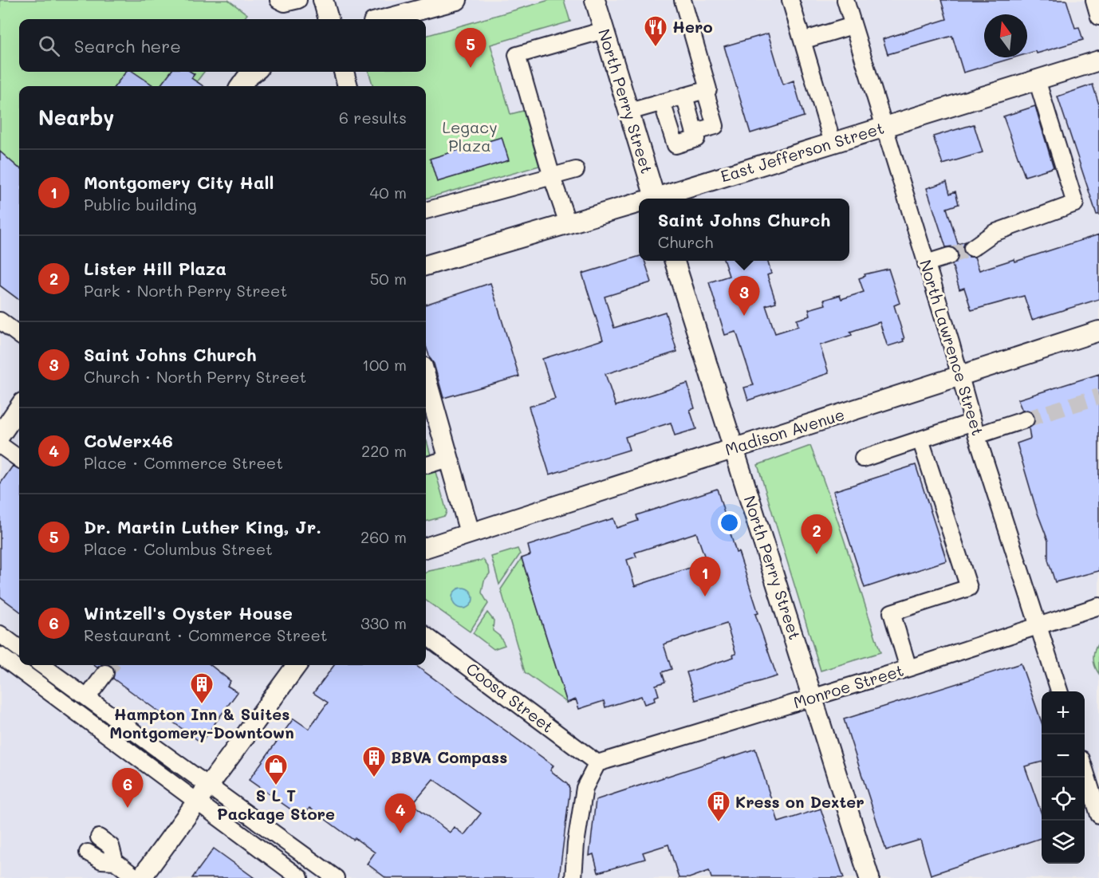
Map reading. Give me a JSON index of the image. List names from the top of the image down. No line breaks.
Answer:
{"streets":{"main road":["North Perry Street","East Jefferson Street","Madison Avenue"],"street":["North Lawrence Street","Monroe Street","Coosa Street"]},"crossings":[["North Perry Street","Madison Avenue"],["North Perry Street","Monroe Street"],["East Jefferson Street","North Lawrence Street"],["North Lawrence Street","Madison Avenue"],["North Lawrence Street","Monroe Street"],["Monroe Street","Coosa Street"]],"parks":["Legacy Plaza"],"places":{"restaurant":["Hero"],"building":["Hampton Inn & Suites Montgomery-Downtown","BBVA Compass","Kress on Dexter"],"shop":["S L T Package Store"]},"north":"top","page":{"search":"Search here","pins":["5","3","2","1","6","4"],"heading":["Nearby","6 results"],"list":[{"mark":"1","name":"Montgomery City Hall","note":"Public building","value":"40 m"},{"mark":"2","name":"Lister Hill Plaza","note":"Park · North Perry Street","value":"50 m"},{"mark":"3","name":"Saint Johns Church","note":"Church · North Perry Street","value":"100 m"},{"mark":"4","name":"CoWerx46","note":"Place · Commerce Street","value":"220 m"},{"mark":"5","name":"Dr. Martin Luther King, Jr.","note":"Place · Columbus Street","value":"260 m"},{"mark":"6","name":"Wintzell's Oyster House","note":"Restaurant · Commerce Street","value":"330 m"}],"popup":["Saint Johns Church","Church"],"map_buttons":["+","−"]}}
